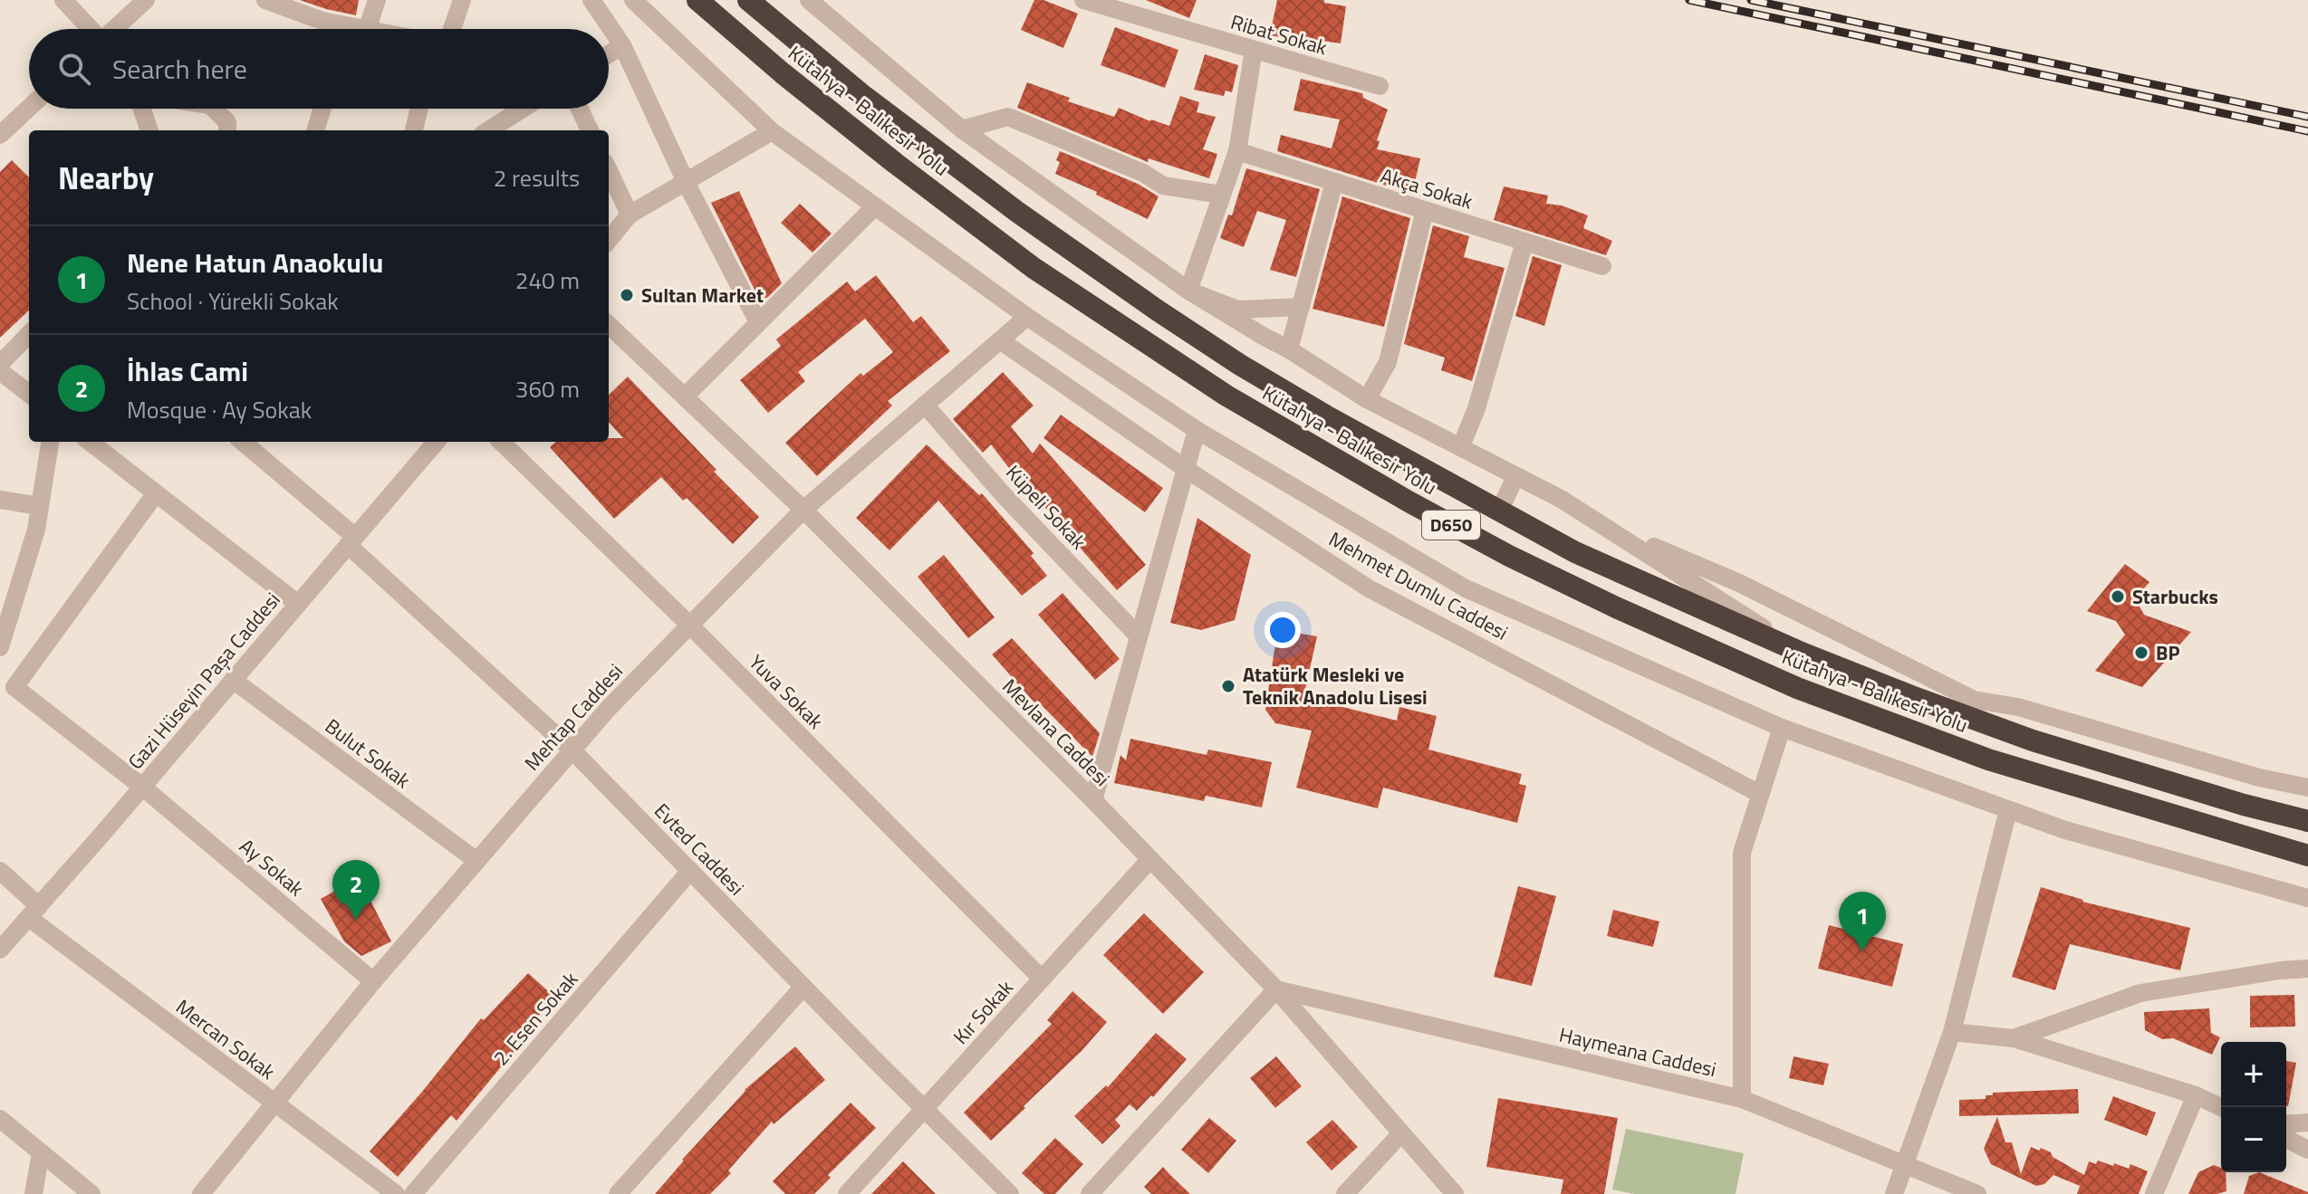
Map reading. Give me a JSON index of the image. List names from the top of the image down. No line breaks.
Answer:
{"streets":{"highway":["Kütahya - Balıkesir Yolu","D650"],"street":["Ribat Sokak","Akça Sokak","Küpeli Sokak","Mehmet Dumlu Caddesi","Gazi Hüseyin Paşa Caddesi","Yuva Sokak","Mehtap Caddesi","Mevlana Caddesi","Bulut Sokak","Evted Caddesi","Ay Sokak","Kır Sokak","2. Esen Sokak","Mercan Sokak","Haymeana Caddesi"]},"crossings":[["Küpeli Sokak","Mehtap Caddesi"],["Mehmet Dumlu Caddesi","Mehtap Caddesi"],["Gazi Hüseyin Paşa Caddesi","Bulut Sokak"],["Gazi Hüseyin Paşa Caddesi","Evted Caddesi"],["Gazi Hüseyin Paşa Caddesi","Ay Sokak"],["Gazi Hüseyin Paşa Caddesi","Mercan Sokak"],["Yuva Sokak","Mehtap Caddesi"],["Yuva Sokak","Kır Sokak"],["Mehtap Caddesi","Mevlana Caddesi"],["Mehtap Caddesi","Bulut Sokak"],["Mehtap Caddesi","Evted Caddesi"],["Mehtap Caddesi","Ay Sokak"],["Mehtap Caddesi","Mercan Sokak"],["Mevlana Caddesi","Kır Sokak"],["Mevlana Caddesi","Haymeana Caddesi"],["Evted Caddesi","Kır Sokak"],["Evted Caddesi","2. Esen Sokak"]],"places":["Sultan Market","Starbucks","BP","Atatürk Mesleki ve Teknik Anadolu Lisesi"],"page":{"search":"Search here","heading":["Nearby","2 results"],"list":[{"mark":"1","name":"Nene Hatun Anaokulu","note":"School · Yürekli Sokak","value":"240 m"},{"mark":"2","name":"İhlas Cami","note":"Mosque · Ay Sokak","value":"360 m"}],"pins":["2","1"],"map_buttons":["+","−"]}}
